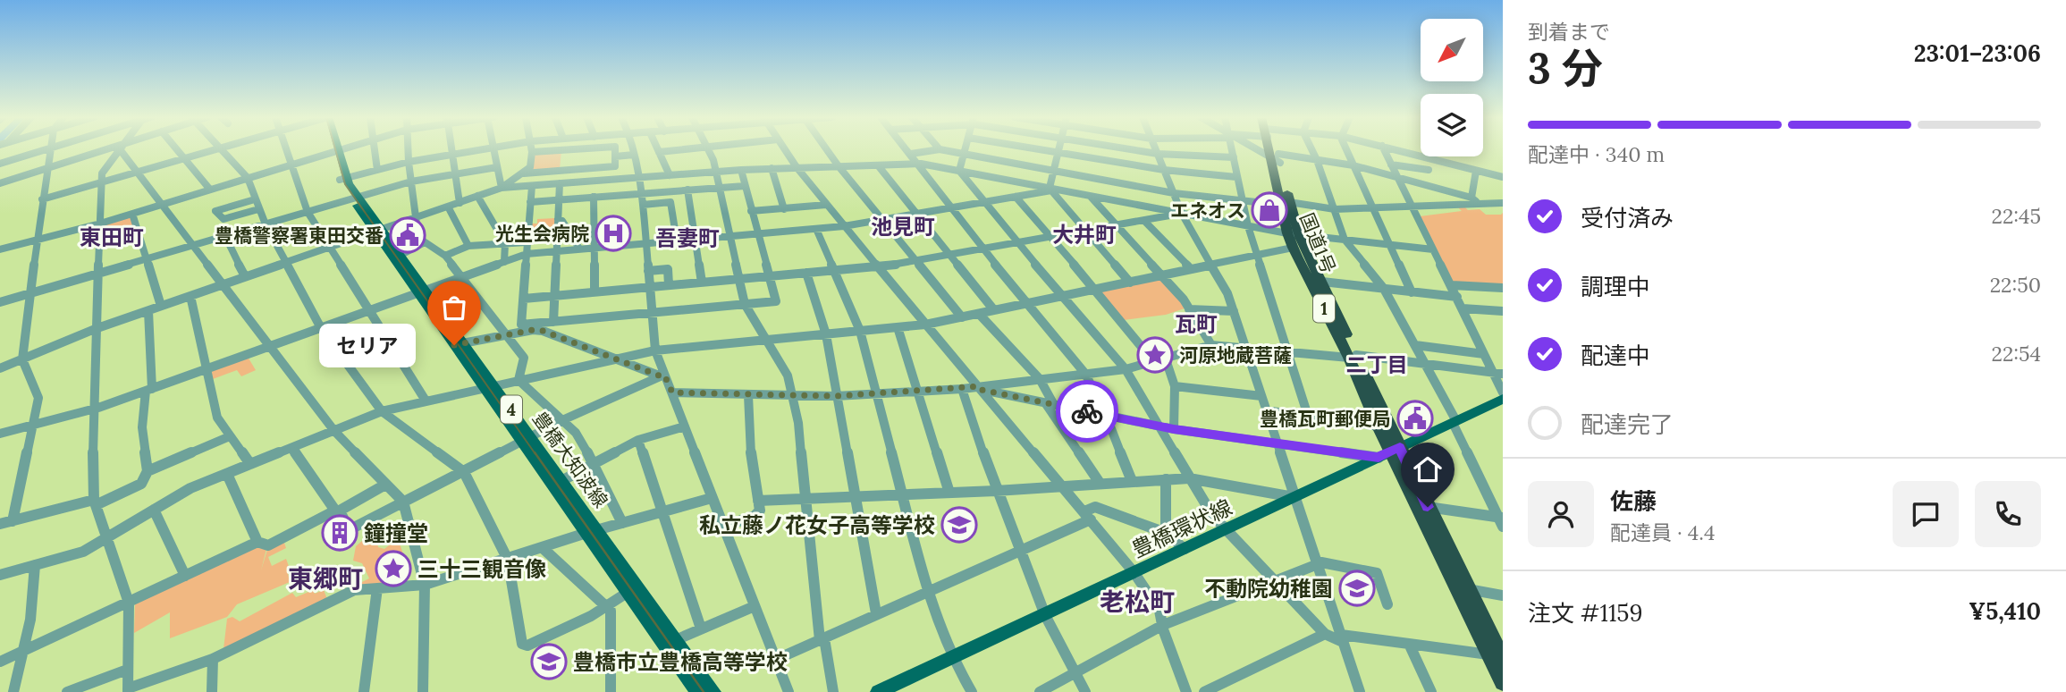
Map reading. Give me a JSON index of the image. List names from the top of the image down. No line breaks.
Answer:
{"streets":{"highway":["国道1号","1"],"main road":["4","豊橋大知波線","豊橋環状線"]},"crossings":[["国道1号","豊橋環状線"]],"districts":["池見町","大井町","東田町","吾妻町","瓦町","二丁目","東郷町","老松町"],"places":{"shop":["エネオス"],"hospital":["光生会病院"],"public building":["豊橋警察署東田交番","豊橋瓦町郵便局"],"other":["セリア"],"place":["河原地蔵菩薩","三十三観音像"],"school or university":["私立藤ノ花女子高等学校","不動院幼稚園","豊橋市立豊橋高等学校"],"building":["鐘撞堂"]},"north":"bottom left","page":{"heading":["3 分","到着まで","23:01–23:06"],"panel":["佐藤","配達員 · 4.4","注文 #1159","¥5,410"],"bar":"配達中 · 340 m","list":[["受付済み","22:45"],["調理中","22:50"],["配達中","22:54"],"配達完了"],"bubble":"セリア"}}
